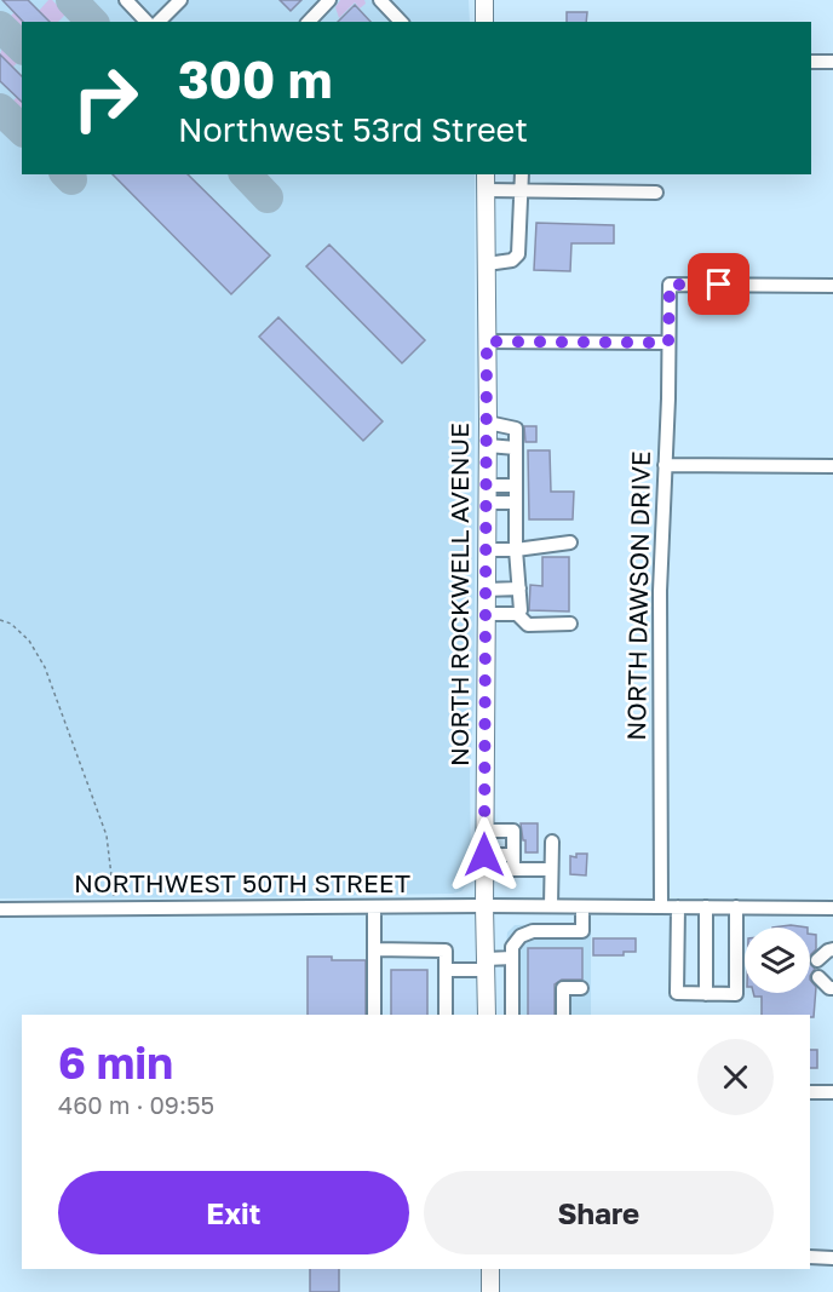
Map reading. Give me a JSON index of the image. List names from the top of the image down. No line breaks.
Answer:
{"streets":{"main road":["NORTH ROCKWELL AVENUE"],"street":["NORTH DAWSON DRIVE","NORTHWEST 50TH STREET"]},"crossings":[["NORTH ROCKWELL AVENUE","NORTHWEST 50TH STREET"],["NORTH DAWSON DRIVE","NORTHWEST 50TH STREET"]],"page":{"turn":["300 m","Northwest 53rd Street"],"heading":["6 min","460 m · 09:55"],"buttons":["Exit","Share"]}}
